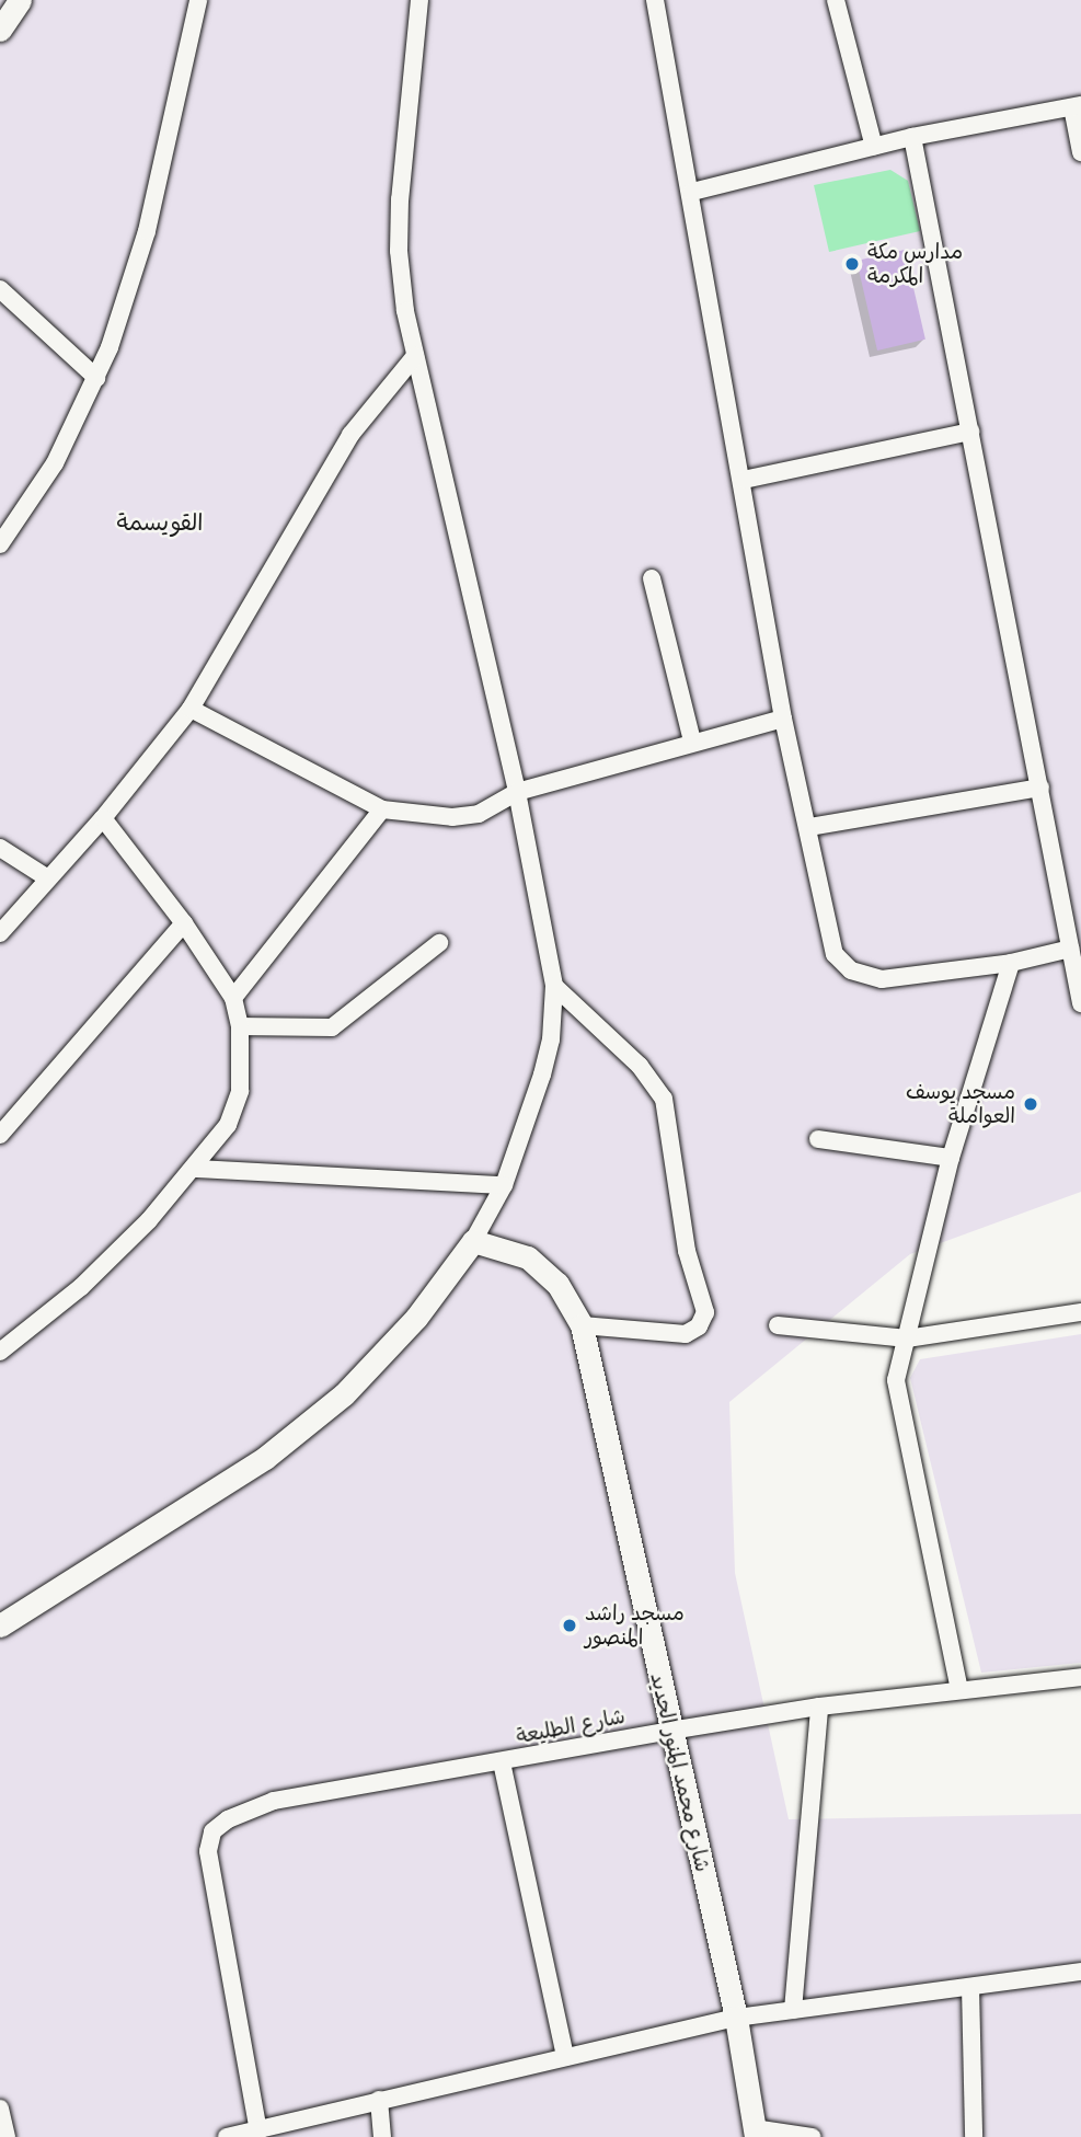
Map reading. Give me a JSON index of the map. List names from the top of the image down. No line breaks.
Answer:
{"streets":{"street":["شارع الطليعة","شارع محمد المنور الحديد"]},"crossings":[["شارع الطليعة","شارع محمد المنور الحديد"]],"districts":["القويسمة"],"places":["مدارس مكة المكرمة","مسجد يوسف العواملة","مسجد راشد المنصور"]}
